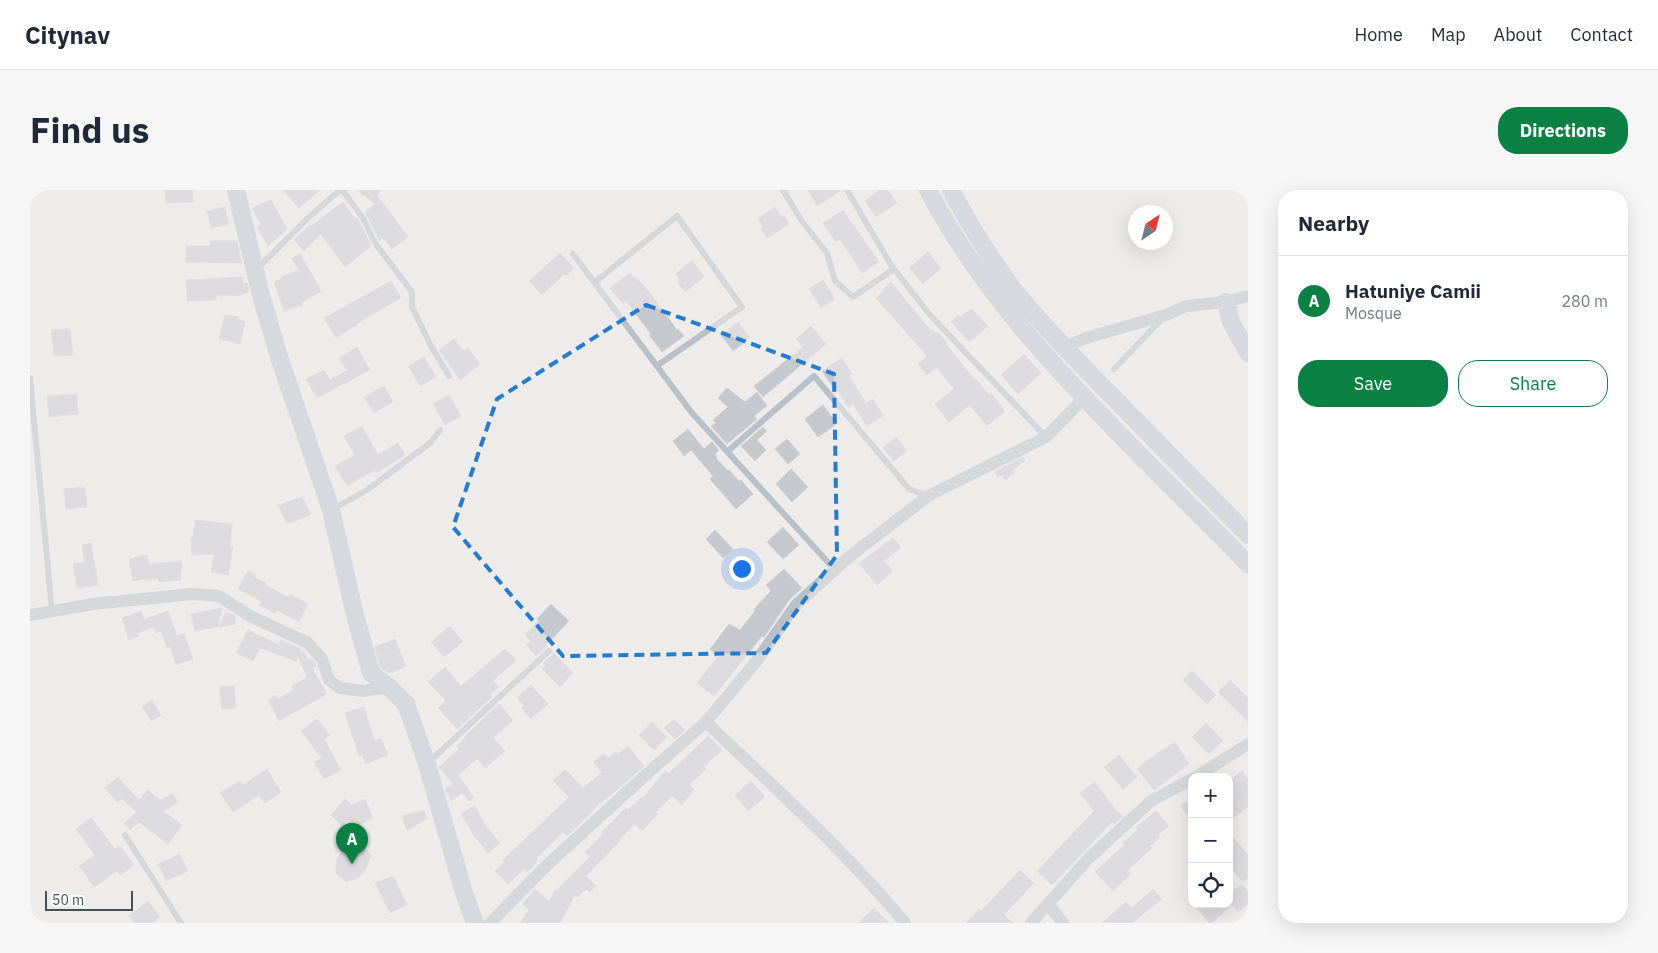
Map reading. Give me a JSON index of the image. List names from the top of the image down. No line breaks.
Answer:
{"scale_bar":"50 m","north":"top right","page":{"header":"Citynav","nav":["Home","Map","About","Contact"],"title":"Find us","buttons":["Directions",["Save","Share"]],"heading":"Nearby","list":[{"mark":"A","name":"Hatuniye Camii","note":"Mosque","value":"280 m"}],"map_buttons":["+","−"],"pins":"A","scale":"50 m"}}
